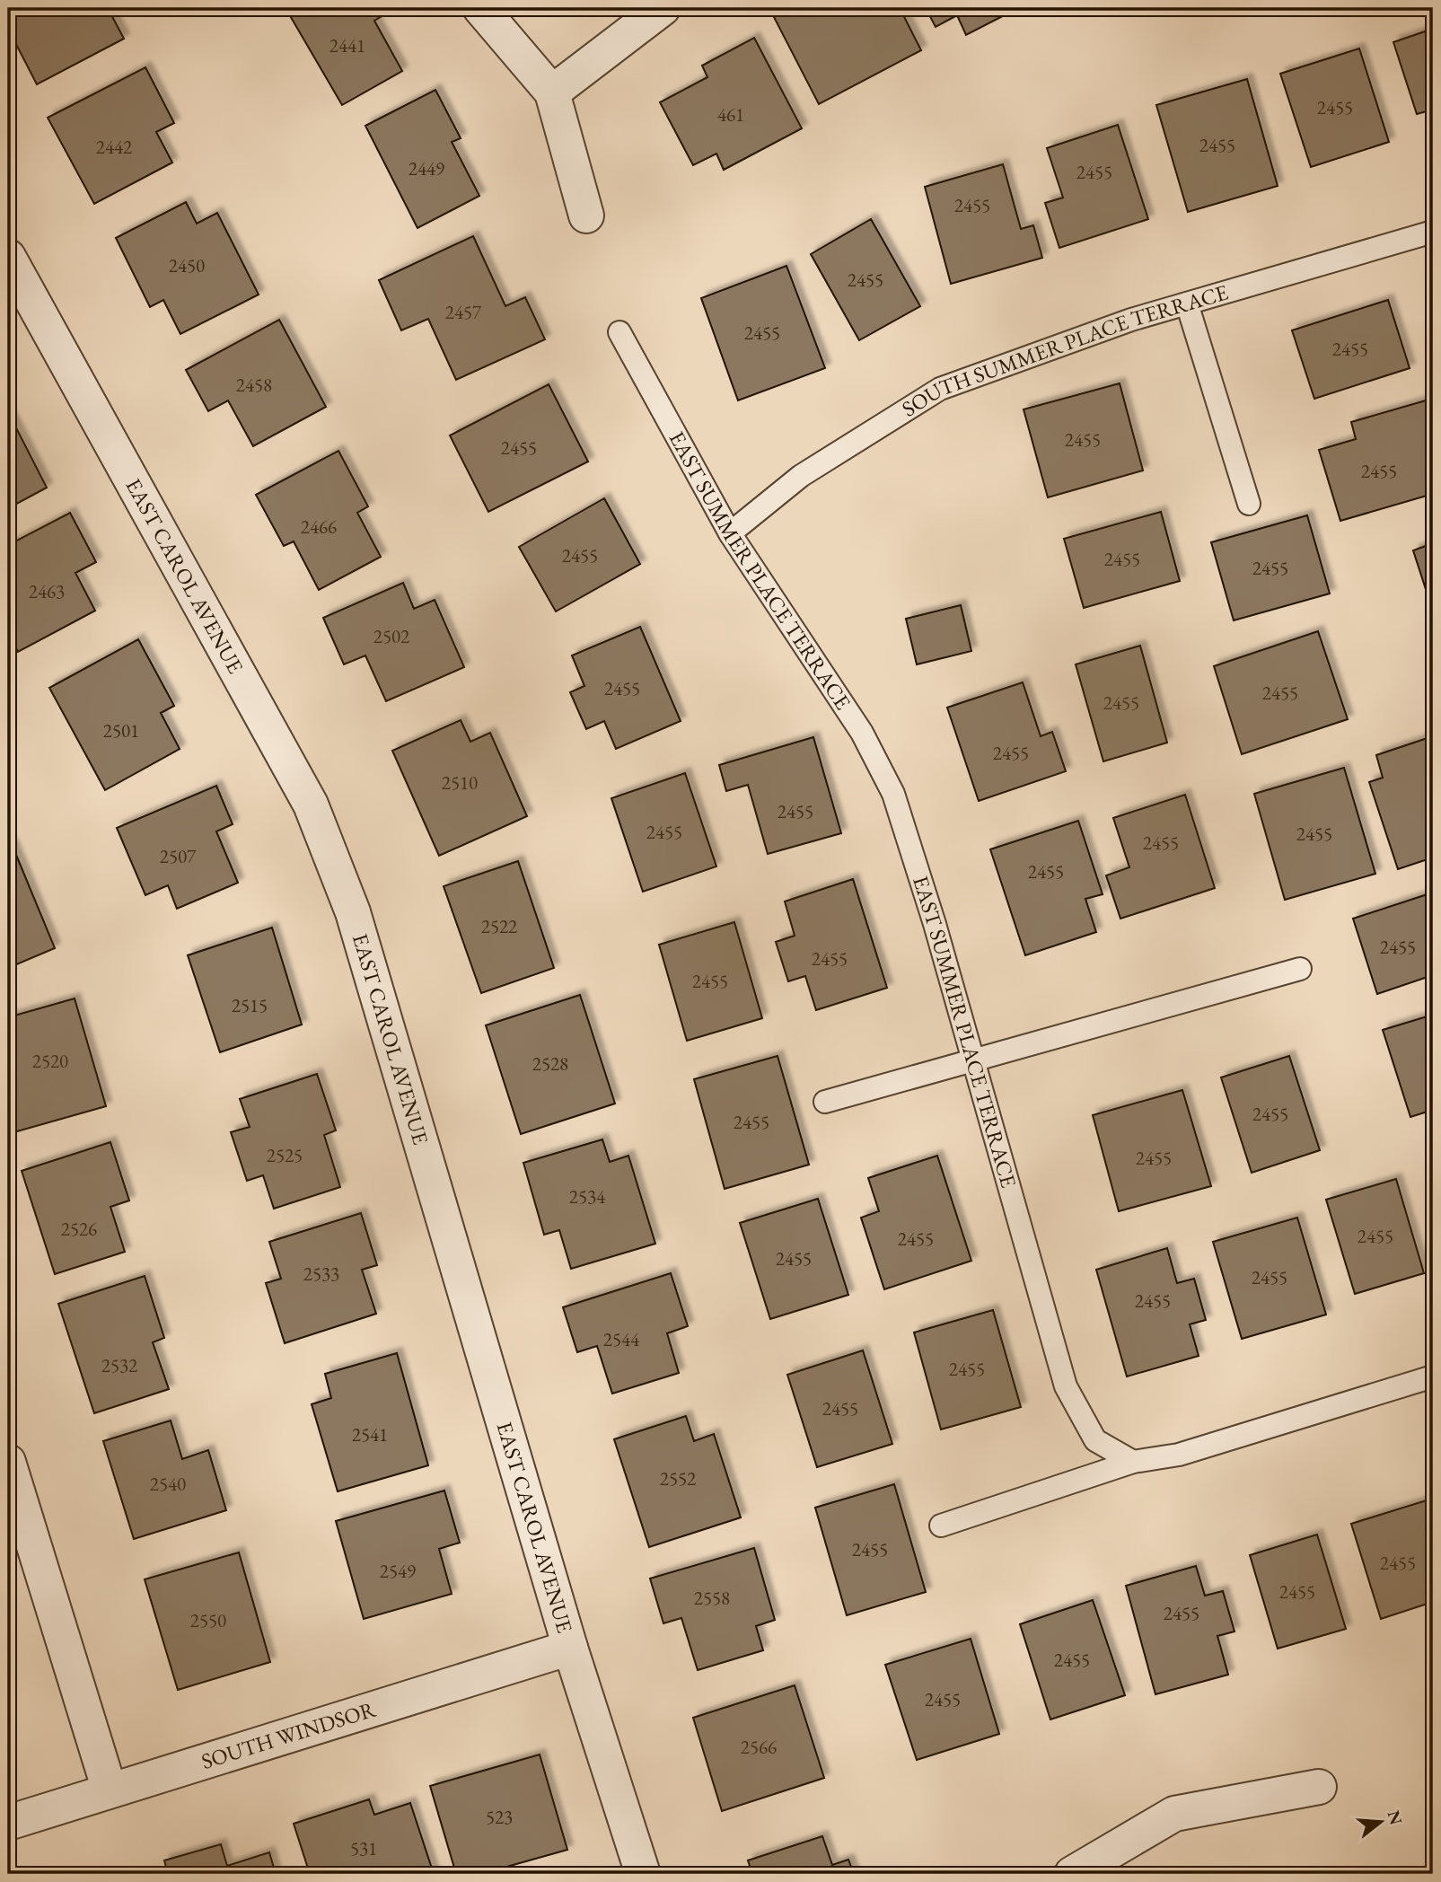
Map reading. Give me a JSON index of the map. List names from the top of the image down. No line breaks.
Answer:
{"streets":{"street":["EAST CAROL AVENUE","SOUTH WINDSOR"],"lane":["SOUTH SUMMER PLACE TERRACE","EAST SUMMER PLACE TERRACE"]},"crossings":[["SOUTH SUMMER PLACE TERRACE","EAST SUMMER PLACE TERRACE"],["EAST CAROL AVENUE","SOUTH WINDSOR"]],"house_numbers":["2441","2455","461","2455","2442","2449","2455","2455","2450","2455","2457","2455","2455","2458","2455","2455","2455","2466","2455","2455","2455","2463","2502","2455","2455","2455","2501","2455","2510","2455","2455","2455","2455","2507","2455","2522","2455","2455","2455","2515","2520","2528","2455","2455","2525","2455","2534","2526","2455","2455","2455","2533","2455","2455","2544","2532","2455","2455","2541","2552","2540","2455","2455","2549","2455","2558","2455","2550","2455","2455","2566","523","531"],"north":"right"}
